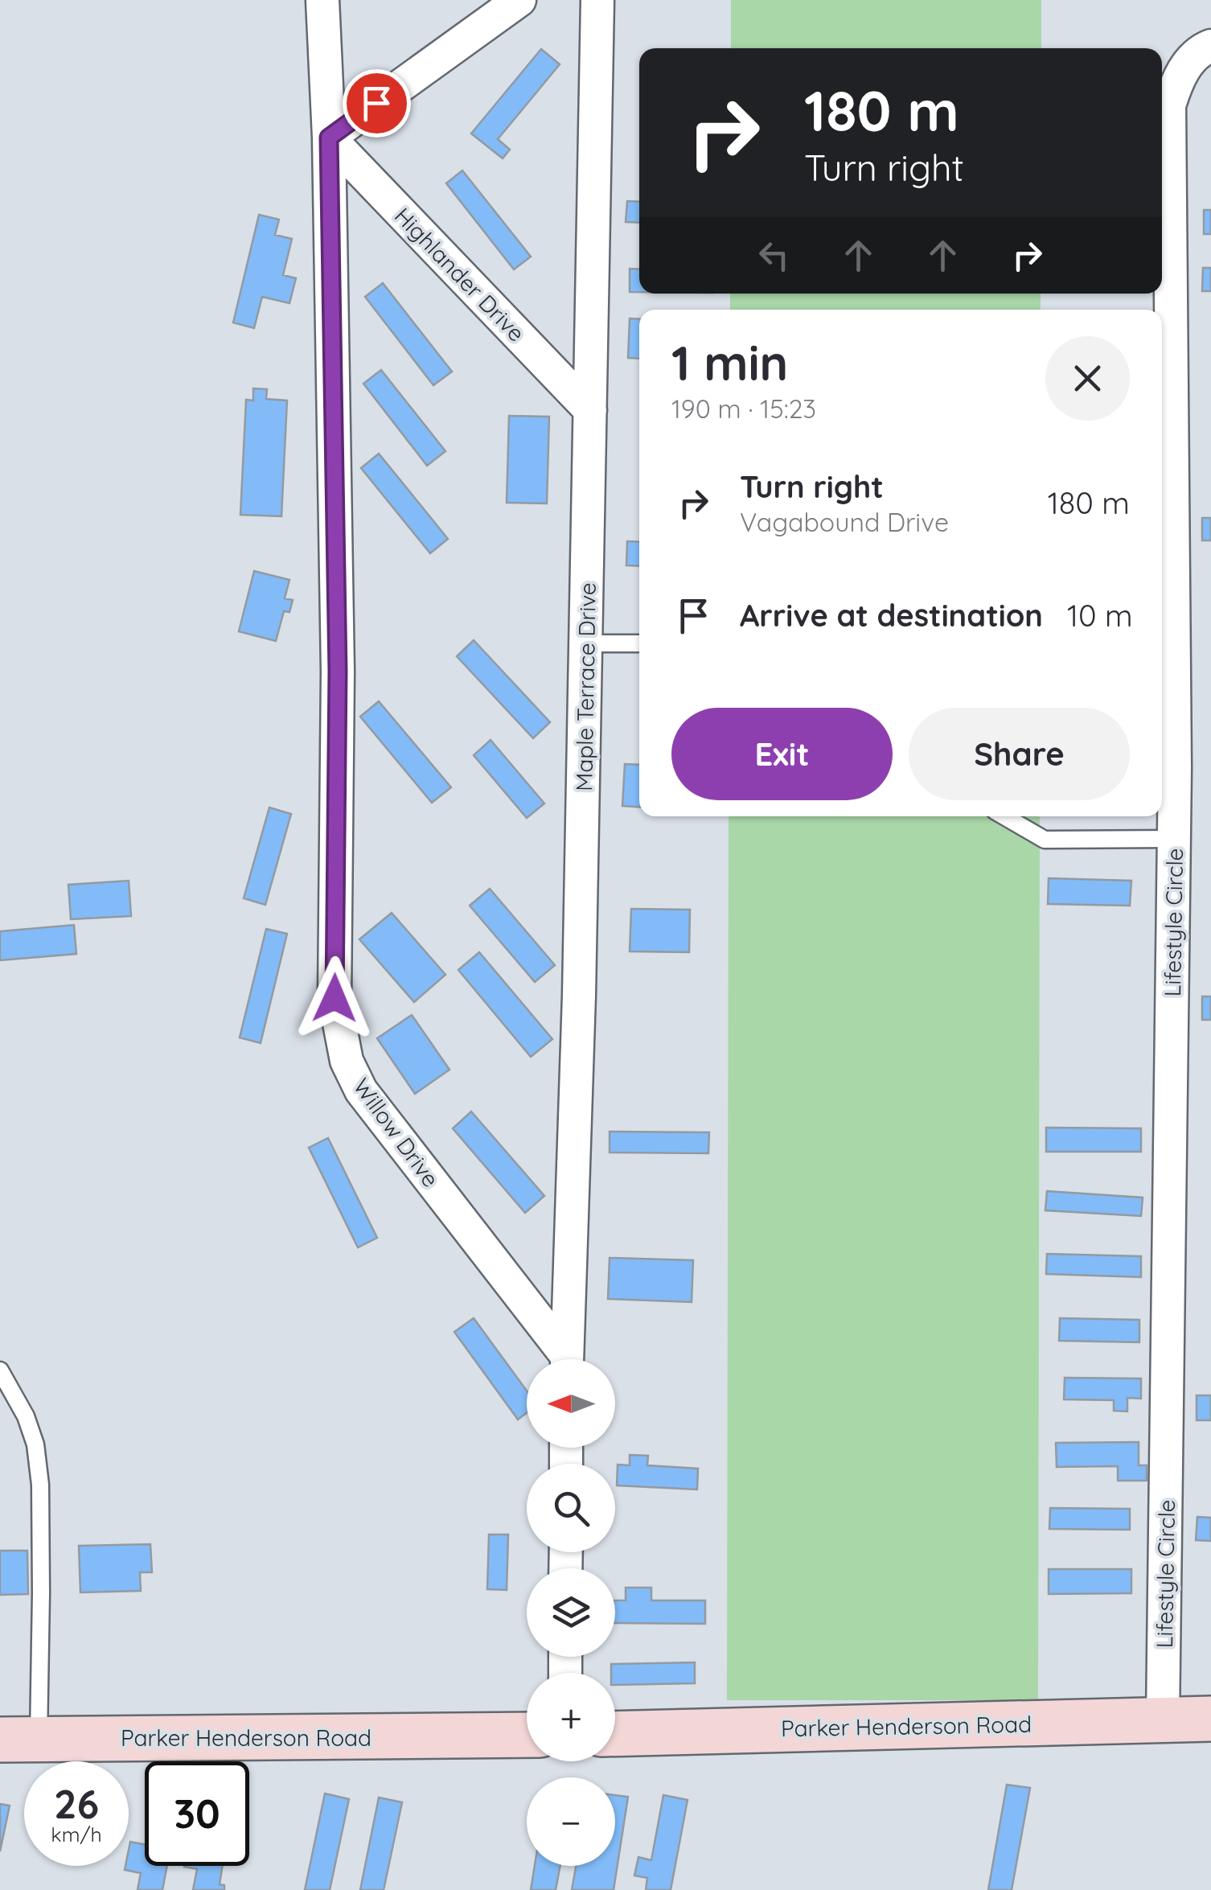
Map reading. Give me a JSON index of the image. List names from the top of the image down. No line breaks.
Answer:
{"streets":{"street":["Highlander Drive","Maple Terrace Drive","Lifestyle Circle","Willow Drive","Parker Henderson Road"]},"crossings":[["Highlander Drive","Maple Terrace Drive"],["Highlander Drive","Willow Drive"],["Lifestyle Circle","Parker Henderson Road"]],"north":"left","page":{"turn":["180 m","Turn right"],"heading":["1 min","190 m · 15:23"],"list":[{"name":"Turn right","note":"Vagabound Drive","value":"180 m"},{"name":"Arrive at destination","value":"10 m"}],"buttons":["Exit","Share"],"map_buttons":["+","−"],"speed":"26 km/h","limit":"30"}}
